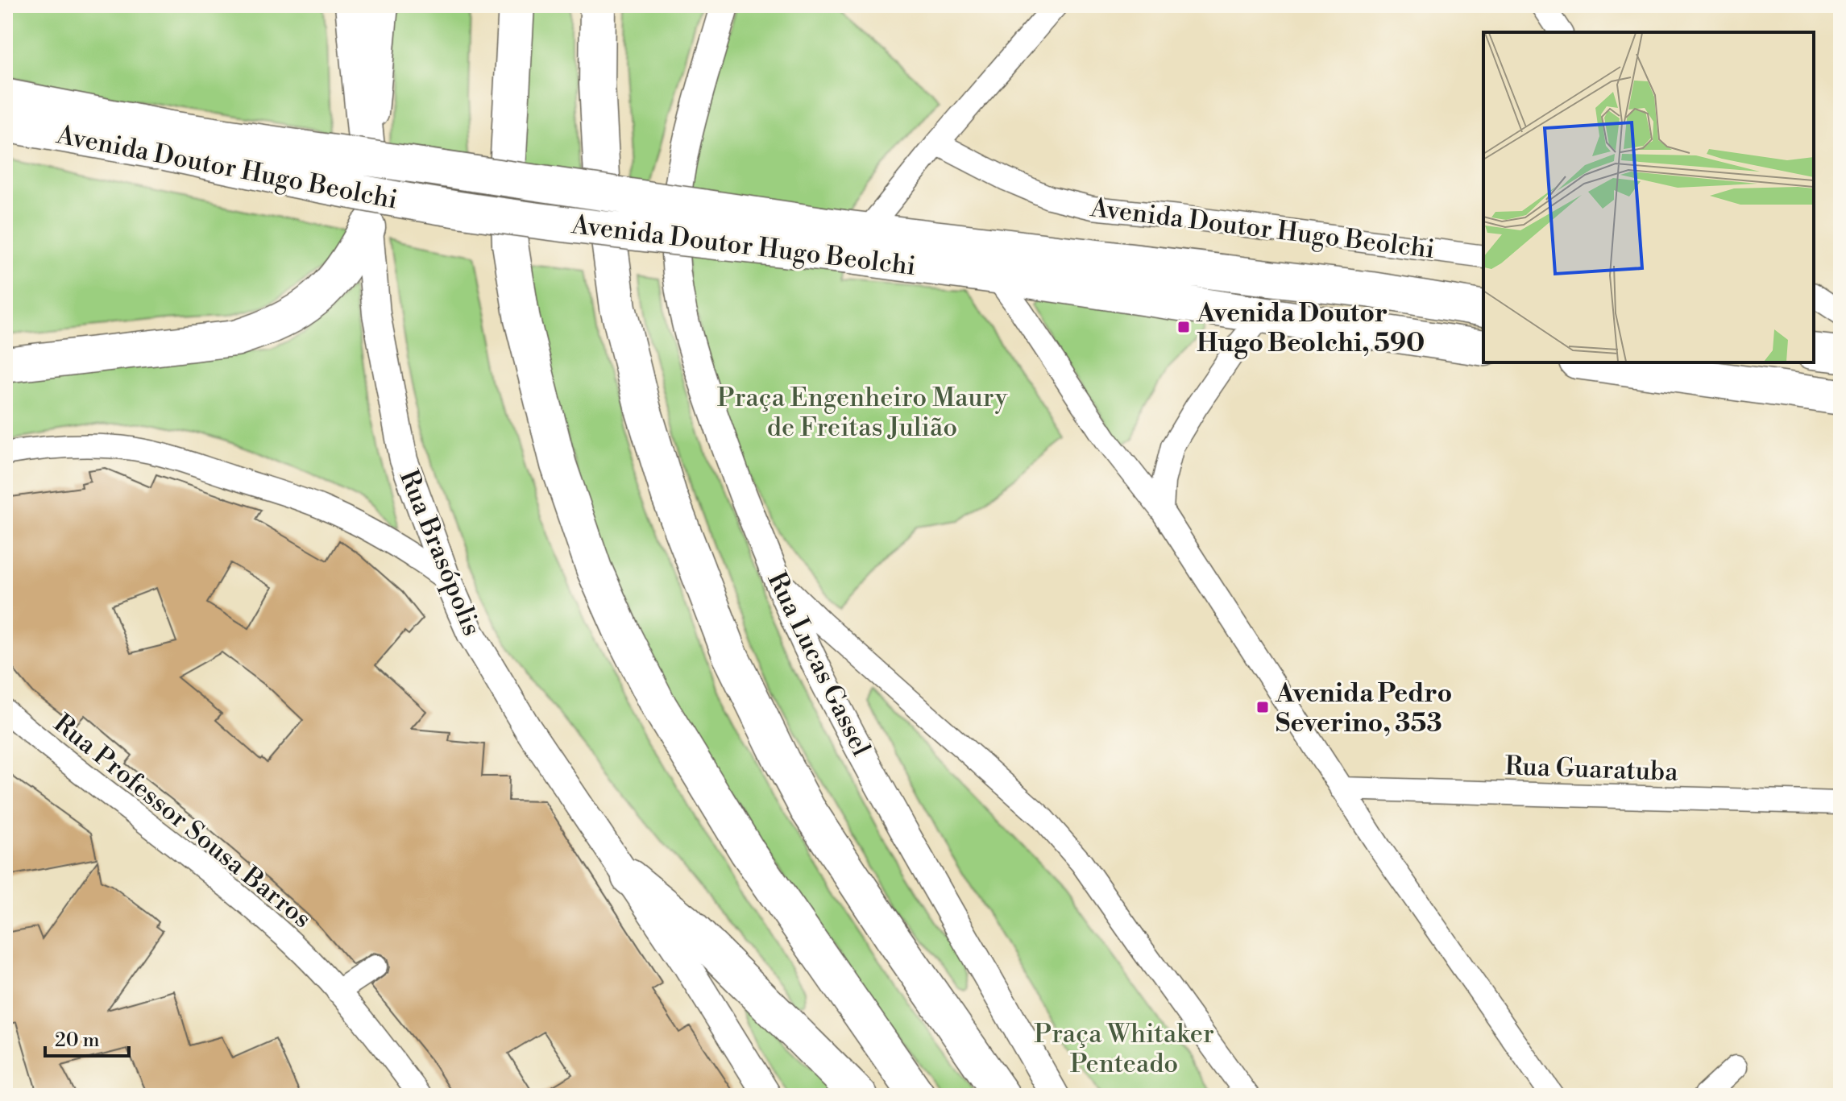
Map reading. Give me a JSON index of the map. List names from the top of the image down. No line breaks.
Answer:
{"streets":{"main road":["Avenida Doutor Hugo Beolchi"],"street":["Rua Brasópolis","Rua Lucas Gassel","Rua Guaratuba","Rua Professor Sousa Barros"]},"parks":["Praça Engenheiro Maury de Freitas Julião","Praça Whitaker Penteado"],"places":{"transit":["Avenida Doutor Hugo Beolchi, 590","Avenida Pedro Severino, 353"]},"scale_bar":"20 m"}
